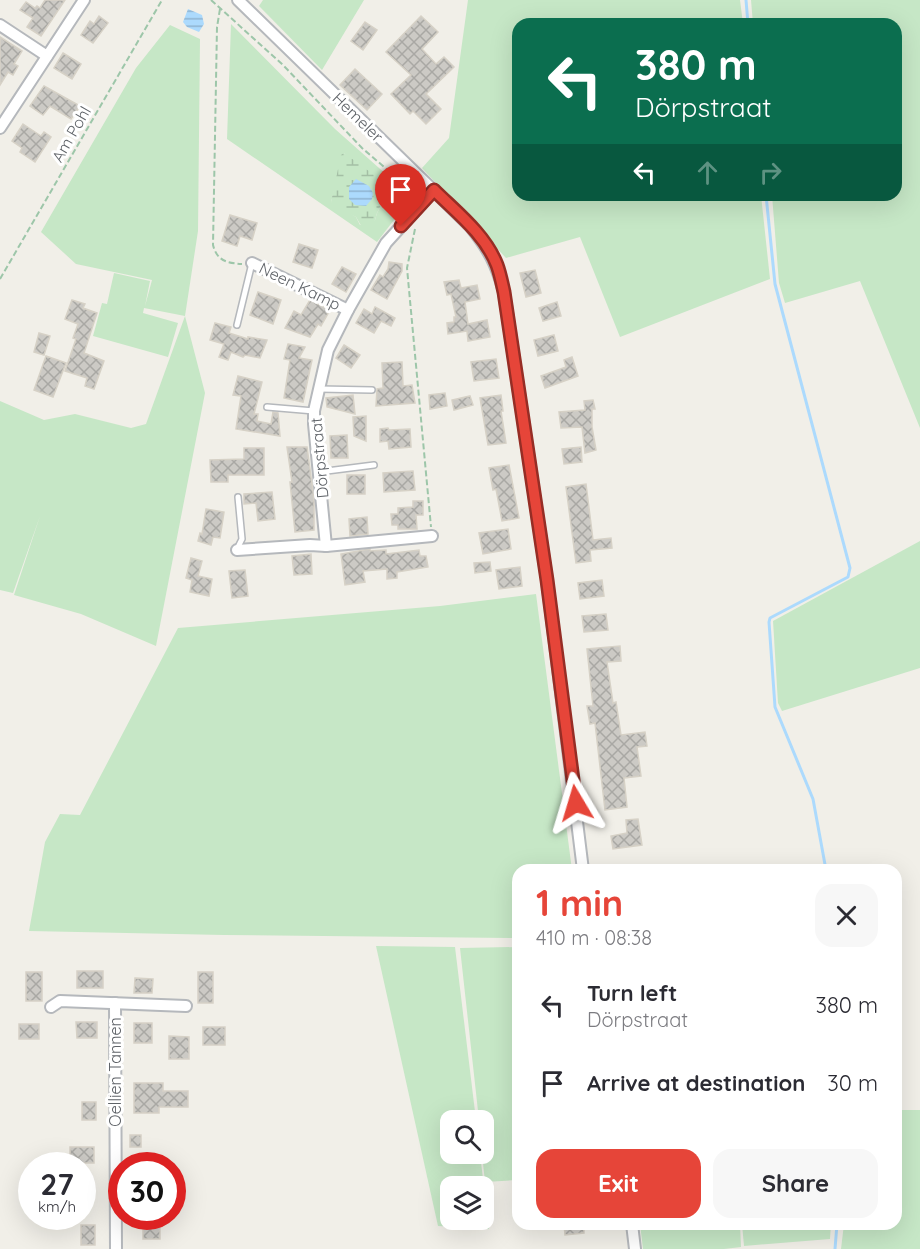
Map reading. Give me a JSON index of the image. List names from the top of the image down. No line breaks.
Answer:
{"streets":{"street":["Hemeler","Neen Kamp","Dörpstraat","Oellien Tannen"],"path":["Am Pohl"]},"crossings":[["Hemeler","Dörpstraat"],["Neen Kamp","Dörpstraat"]],"page":{"turn":["380 m","Dörpstraat"],"heading":["1 min","410 m · 08:38"],"list":[{"name":"Turn left","note":"Dörpstraat","value":"380 m"},{"name":"Arrive at destination","value":"30 m"}],"buttons":["Exit","Share"],"speed":"27 km/h","limit":"30"}}
